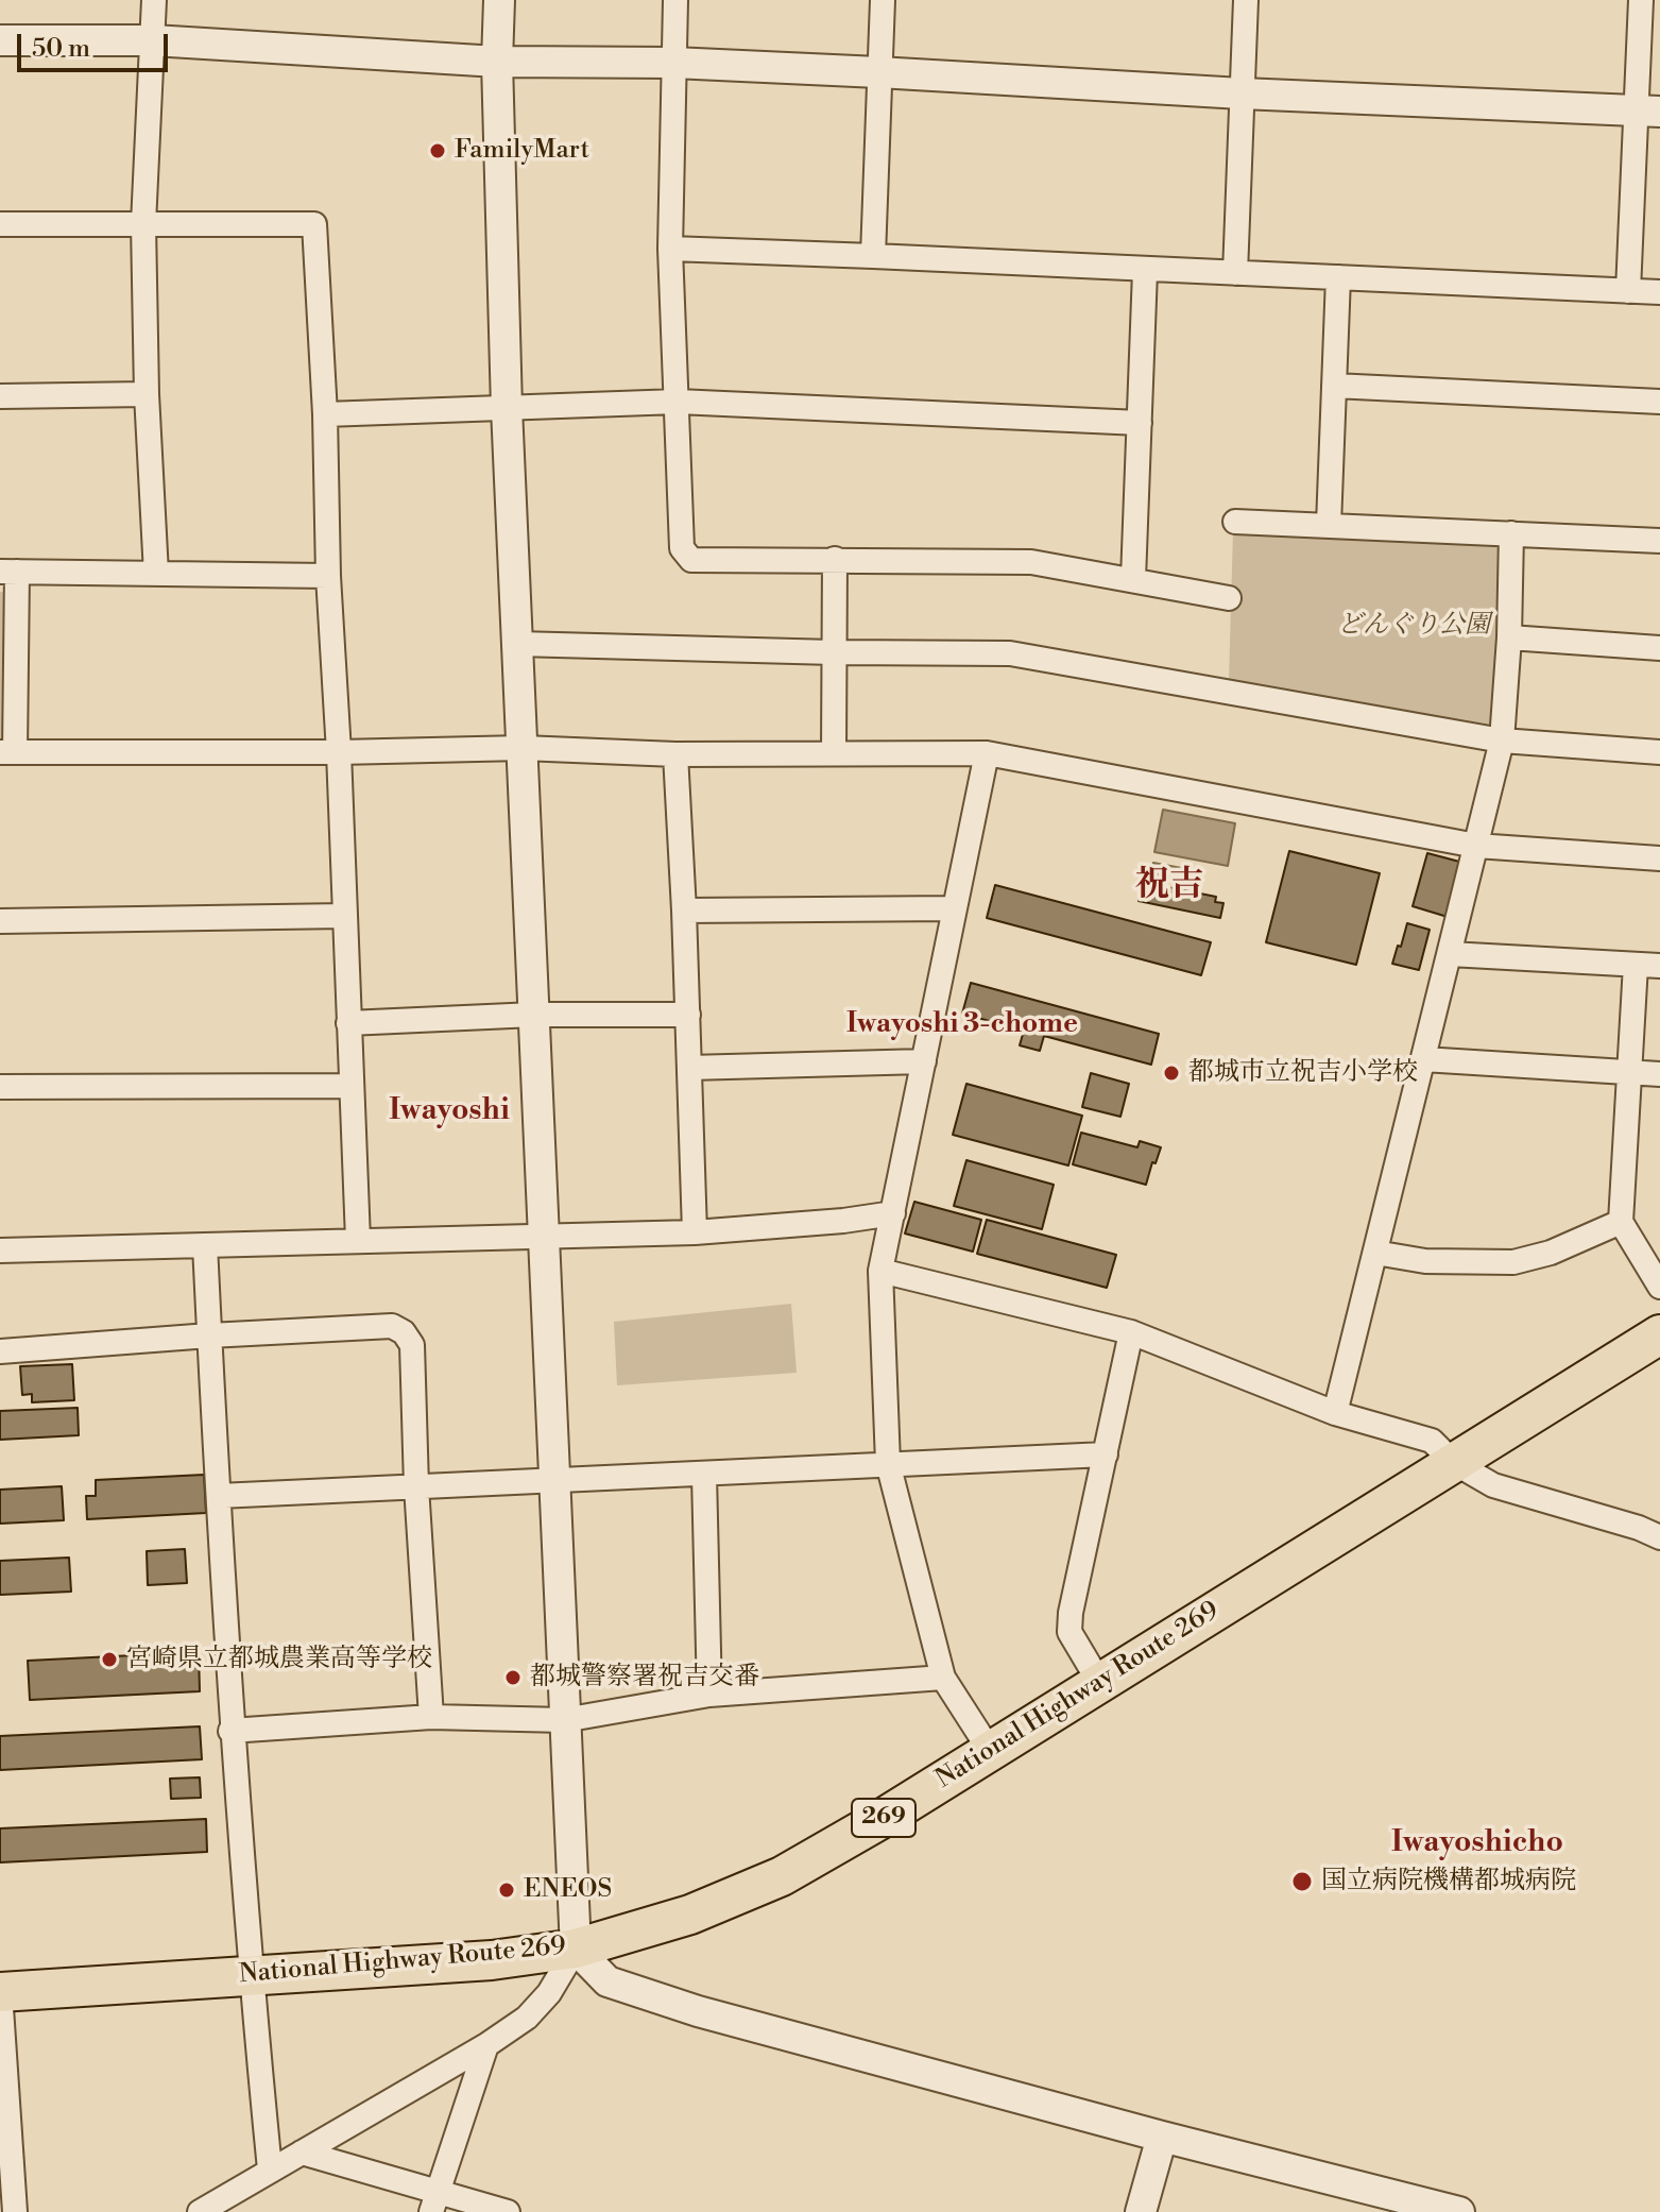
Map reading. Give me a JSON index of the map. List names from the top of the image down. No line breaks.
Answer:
{"streets":{"highway":["National Highway Route 269","269"]},"districts":["祝吉","Iwayoshi 3-chome","Iwayoshi","Iwayoshicho"],"parks":["どんぐり公園"],"places":["FamilyMart","都城市立祝吉小学校","宮崎県立都城農業高等学校","都城警察署祝吉交番","国立病院機構都城病院","ENEOS"],"scale_bar":"50 m"}
